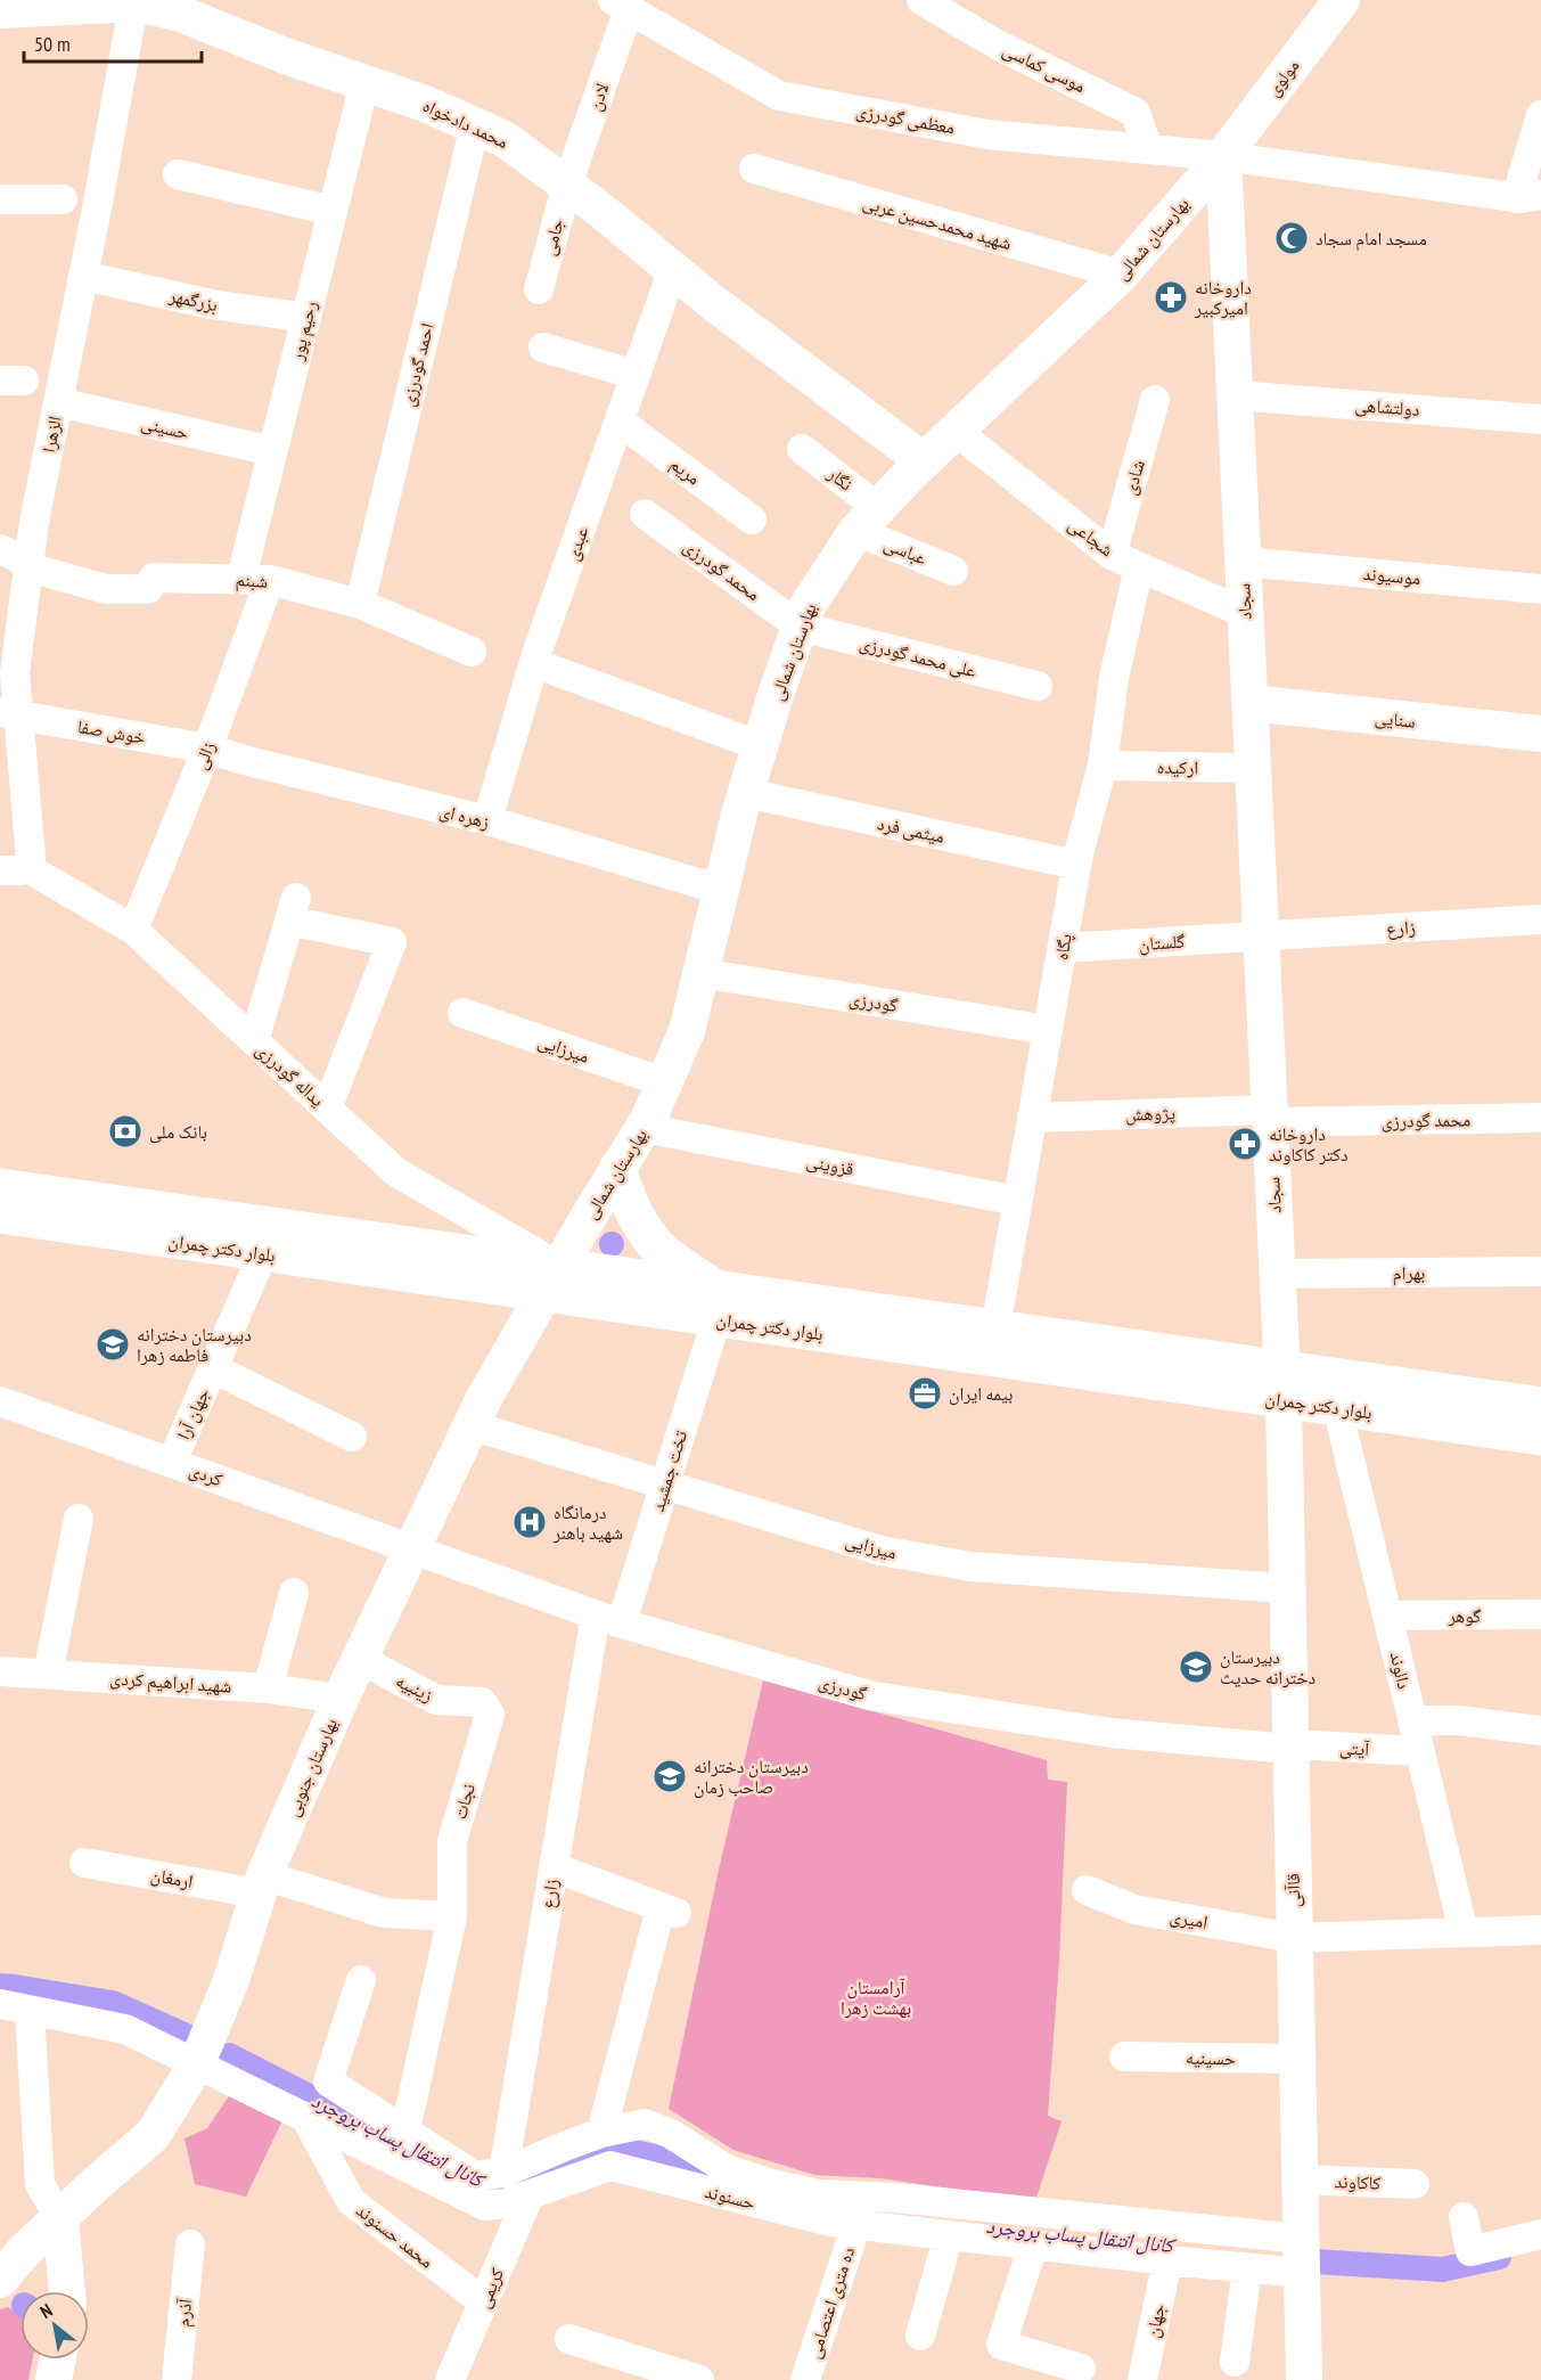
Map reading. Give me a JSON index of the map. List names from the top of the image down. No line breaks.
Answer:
{"streets":{"main road":["بلوار دکتر چمران"],"street":["موسی کماسی","مولوی","لادن","معظمی گودرزی","محمد دادخواه","شهید محمدحسین عربی","جامی","بهارستان شمالی","بزرگمهر","رحیم پور","احمد گودرزی","دولتشاهی","حسینی","الزهرا","مریم","شادی","نگار","شجاعی","عبدی","عباسی","محمد گودرزی","موسیوند","شبنم","سجاد","علی محمد گودرزی","سنایی","خوش صفا","زالی","ارکیده","زهره ای","میثمی فرد","زارع","گلستان","پگاه","گودرزی","میرزایی","یداله گودرزی","پژوهش","قزوینی","بهرام","جهان آرا","تخت جمشید","کردی","گوهر","دالوند","شهید ابراهیم کردی","زینبیه","آیتی","بهارستان جنوبی","نجات","ارمغان","قاآنی","امیری","حسینیه","کاکاوند","حسنوند","محمد حسنوند","کریمی","ده متری اعتصامی","آذرم","جهان"]},"crossings":[["موسی کماسی","معظمی گودرزی"],["مولوی","معظمی گودرزی"],["مولوی","بهارستان شمالی"],["مولوی","سجاد"],["لادن","معظمی گودرزی"],["لادن","محمد دادخواه"],["لادن","جامی"],["معظمی گودرزی","بهارستان شمالی"],["معظمی گودرزی","سجاد"],["محمد دادخواه","جامی"],["محمد دادخواه","بهارستان شمالی"],["محمد دادخواه","رحیم پور"],["محمد دادخواه","احمد گودرزی"],["محمد دادخواه","الزهرا"],["محمد دادخواه","عبدی"],["شهید محمدحسین عربی","بهارستان شمالی"],["بهارستان شمالی","نگار"],["بهارستان شمالی","شجاعی"],["بهارستان شمالی","عباسی"],["بهارستان شمالی","محمد گودرزی"],["بهارستان شمالی","سجاد"],["بهارستان شمالی","علی محمد گودرزی"],["بهارستان شمالی","زهره ای"],["بهارستان شمالی","میثمی فرد"],["بهارستان شمالی","گودرزی"],["بهارستان شمالی","میرزایی"],["بهارستان شمالی","یداله گودرزی"],["بهارستان شمالی","قزوینی"],["بهارستان شمالی","بلوار دکتر چمران"],["بهارستان شمالی","بهارستان جنوبی"],["بزرگمهر","رحیم پور"],["بزرگمهر","الزهرا"],["رحیم پور","حسینی"],["رحیم پور","شبنم"],["احمد گودرزی","شبنم"],["دولتشاهی","سجاد"],["حسینی","الزهرا"],["الزهرا","شبنم"],["الزهرا","خوش صفا"],["الزهرا","یداله گودرزی"],["مریم","عبدی"],["شادی","شجاعی"],["نگار","عباسی"],["شجاعی","سجاد"],["شجاعی","پگاه"],["عبدی","زهره ای"],["محمد گودرزی","سجاد"],["محمد گودرزی","علی محمد گودرزی"],["محمد گودرزی","پژوهش"],["موسیوند","سجاد"],["شبنم","زالی"],["سجاد","سنایی"],["سجاد","ارکیده"],["سجاد","زارع"],["سجاد","گلستان"],["سجاد","پژوهش"],["سجاد","بلوار دکتر چمران"],["سجاد","بهرام"],["سجاد","قاآنی"],["خوش صفا","زالی"],["خوش صفا","زهره ای"],["زالی","زهره ای"],["زالی","یداله گودرزی"],["ارکیده","پگاه"],["میثمی فرد","پگاه"],["زارع","گلستان"],["زارع","گودرزی"],["زارع","تخت جمشید"],["زارع","حسنوند"],["گلستان","پگاه"],["پگاه","گودرزی"],["پگاه","پژوهش"],["پگاه","قزوینی"],["پگاه","بلوار دکتر چمران"],["گودرزی","تخت جمشید"],["گودرزی","کردی"],["گودرزی","آیتی"],["گودرزی","بهارستان جنوبی"],["گودرزی","قاآنی"],["میرزایی","تخت جمشید"],["میرزایی","بهارستان جنوبی"],["میرزایی","قاآنی"],["یداله گودرزی","بلوار دکتر چمران"],["یداله گودرزی","بهارستان جنوبی"],["بلوار دکتر چمران","جهان آرا"],["بلوار دکتر چمران","تخت جمشید"],["بلوار دکتر چمران","دالوند"],["بلوار دکتر چمران","بهارستان جنوبی"],["بلوار دکتر چمران","قاآنی"],["جهان آرا","کردی"],["کردی","بهارستان جنوبی"],["گوهر","دالوند"],["دالوند","آیتی"],["شهید ابراهیم کردی","بهارستان جنوبی"],["زینبیه","بهارستان جنوبی"],["زینبیه","نجات"],["آیتی","قاآنی"],["بهارستان جنوبی","ارمغان"],["بهارستان جنوبی","حسنوند"],["نجات","حسنوند"],["قاآنی","امیری"],["قاآنی","حسینیه"],["قاآنی","کاکاوند"],["قاآنی","حسنوند"],["حسنوند","محمد حسنوند"],["حسنوند","کریمی"],["حسنوند","ده متری اعتصامی"],["حسنوند","جهان"],["محمد حسنوند","کریمی"]],"water":["کانال انتقال پساب بروجرد"],"parks":["آرامستان بهشت زهرا"],"places":{"mosque":["مسجد امام سجاد"],"pharmacy":["داروخانه امیرکبیر","داروخانه دکتر کاکاوند"],"bank":["بانک ملی"],"school or university":["دبیرستان دخترانه فاطمه زهرا","دبیرستان دخترانه حدیث","دبیرستان دخترانه صاحب زمان"],"office":["بیمه ایران"],"hospital":["درمانگاه شهید باهنر"]},"scale_bar":"50 m","north":"top left"}
